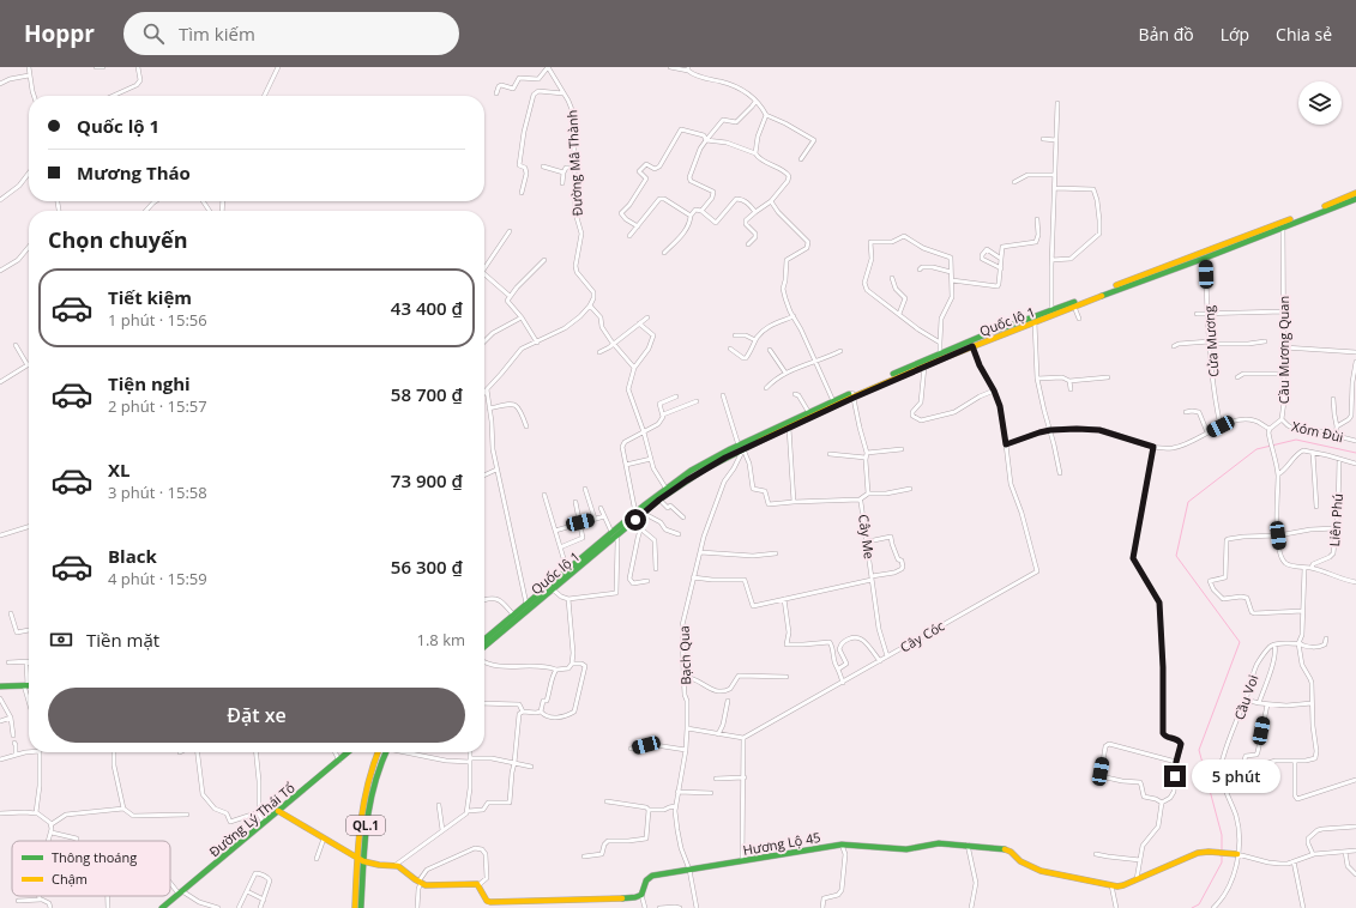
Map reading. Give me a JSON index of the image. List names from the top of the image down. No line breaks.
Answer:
{"streets":{"main road":["Quốc lộ 1","Đường Lý Thái Tổ","QL.1","Hương Lộ 45"],"street":["Đường Mâ Thành","Cửa Mương","Cầu Mương Quan","Xóm Đùi","Liên Phú","Cây Me","Cây Cóc","Bạch Qua","Cầu Voi"]},"crossings":[["Quốc lộ 1","Cửa Mương"],["Quốc lộ 1","Cầu Mương Quan"],["Quốc lộ 1","Cây Me"],["Quốc lộ 1","Bạch Qua"],["Cầu Mương Quan","Xóm Đùi"],["Cây Me","Cây Cóc"],["Cây Me","Bạch Qua"],["Bạch Qua","Hương Lộ 45"],["Cầu Voi","Hương Lộ 45"]],"legend":["Thông thoáng","Chậm"],"page":{"header":"Hoppr","search":"Tìm kiếm","nav":["Bản đồ","Lớp","Chia sẻ"],"banner":["Quốc lộ 1","Mương Tháo"],"heading":"Chọn chuyến","list":[{"name":"Tiết kiệm","note":"1 phút · 15:56","value":"43 400 ₫"},{"name":"Tiện nghi","note":"2 phút · 15:57","value":"58 700 ₫"},{"name":"XL","note":"3 phút · 15:58","value":"73 900 ₫"},{"name":"Black","note":"4 phút · 15:59","value":"56 300 ₫"}],"pay":["Tiền mặt","1.8 km"],"buttons":"Đặt xe","bubble":"5 phút"}}
